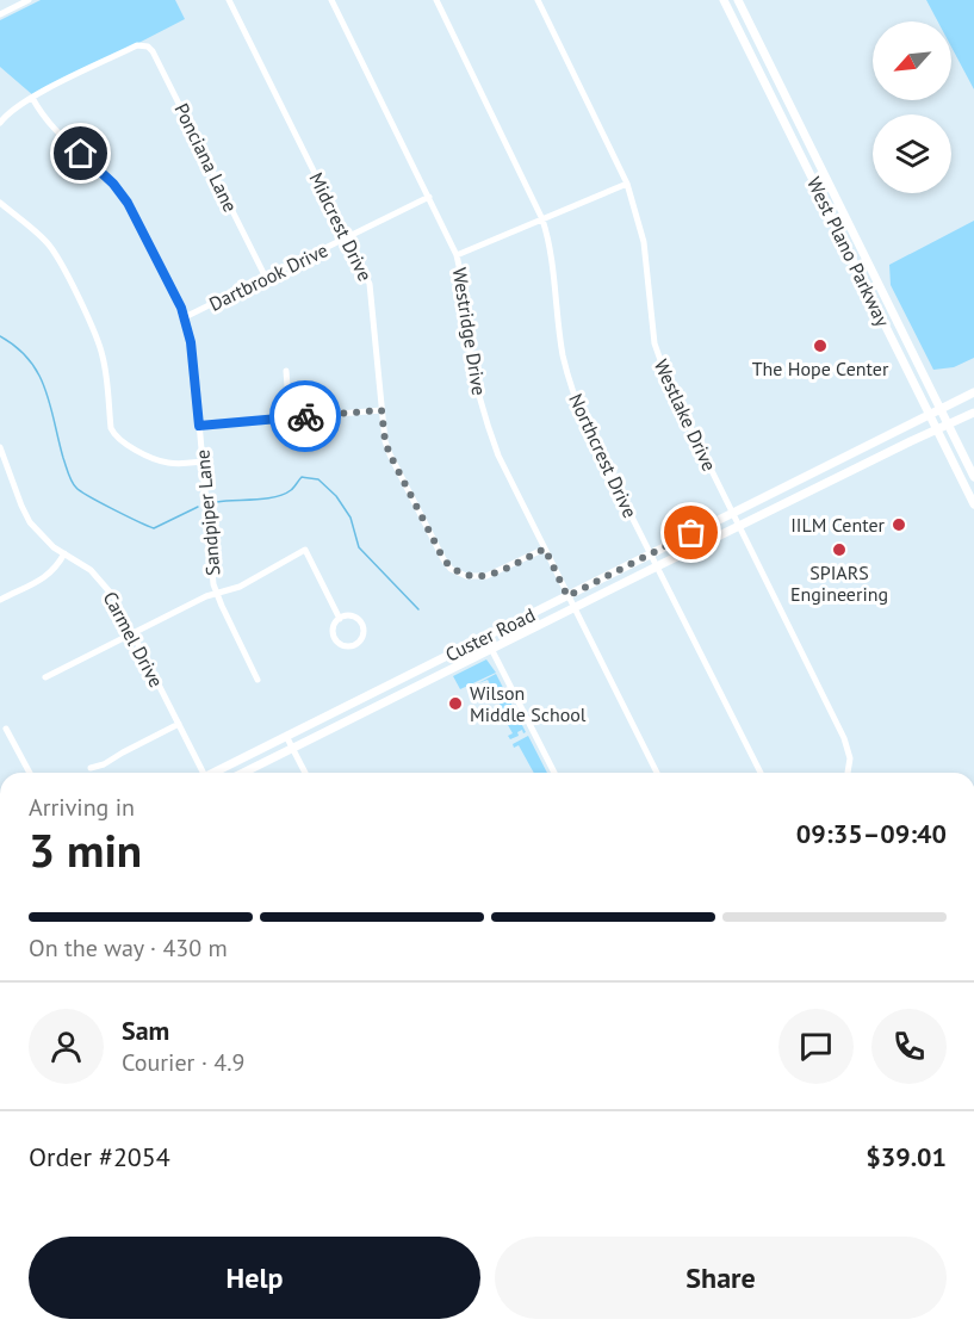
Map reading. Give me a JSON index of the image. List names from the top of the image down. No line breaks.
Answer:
{"streets":{"main road":["West Plano Parkway","Custer Road"],"street":["Ponciana Lane","Midcrest Drive","Dartbrook Drive","Westridge Drive","Westlake Drive","Northcrest Drive","Sandpiper Lane","Carmel Drive"]},"crossings":[["Ponciana Lane","Dartbrook Drive"],["Ponciana Lane","Sandpiper Lane"],["Midcrest Drive","Dartbrook Drive"],["Midcrest Drive","Westridge Drive"],["West Plano Parkway","Custer Road"],["Dartbrook Drive","Westridge Drive"],["Dartbrook Drive","Sandpiper Lane"],["Westridge Drive","Custer Road"],["Westlake Drive","Custer Road"],["Northcrest Drive","Custer Road"]],"places":["The Hope Center","IILM Center","SPIARS Engineering","Wilson Middle School"],"north":"bottom left","page":{"heading":["3 min","Arriving in","09:35–09:40"],"panel":["Sam","Courier · 4.9","Order #2054","$39.01"],"bar":"On the way · 430 m","buttons":["Help","Share"]}}
